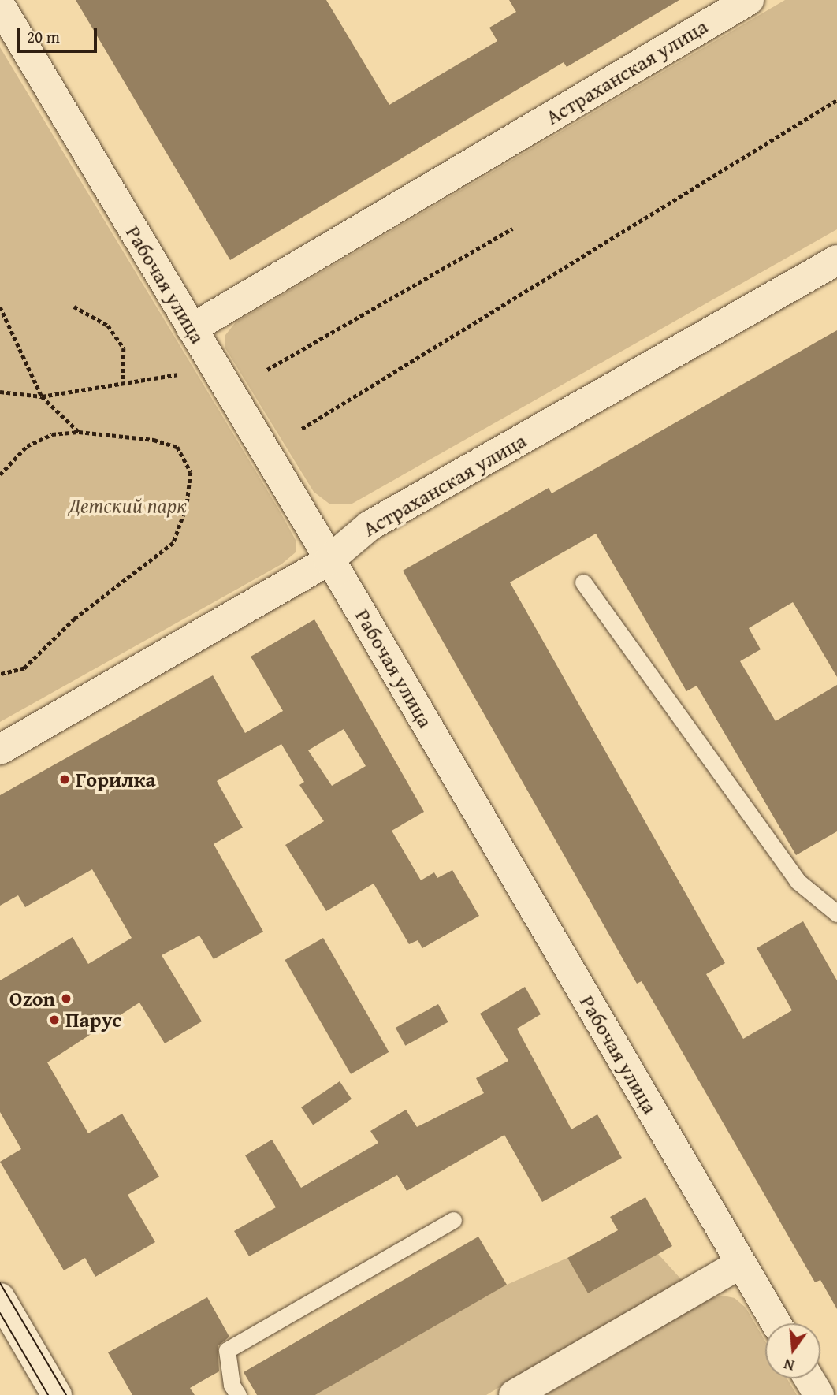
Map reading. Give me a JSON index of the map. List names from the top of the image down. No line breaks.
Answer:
{"streets":{"main road":["Астраханская улица","Рабочая улица"]},"crossings":[["Астраханская улица","Рабочая улица"]],"parks":["Детский парк"],"places":["Горилка","Ozon","Парус"],"scale_bar":"20 m","north":"bottom"}
